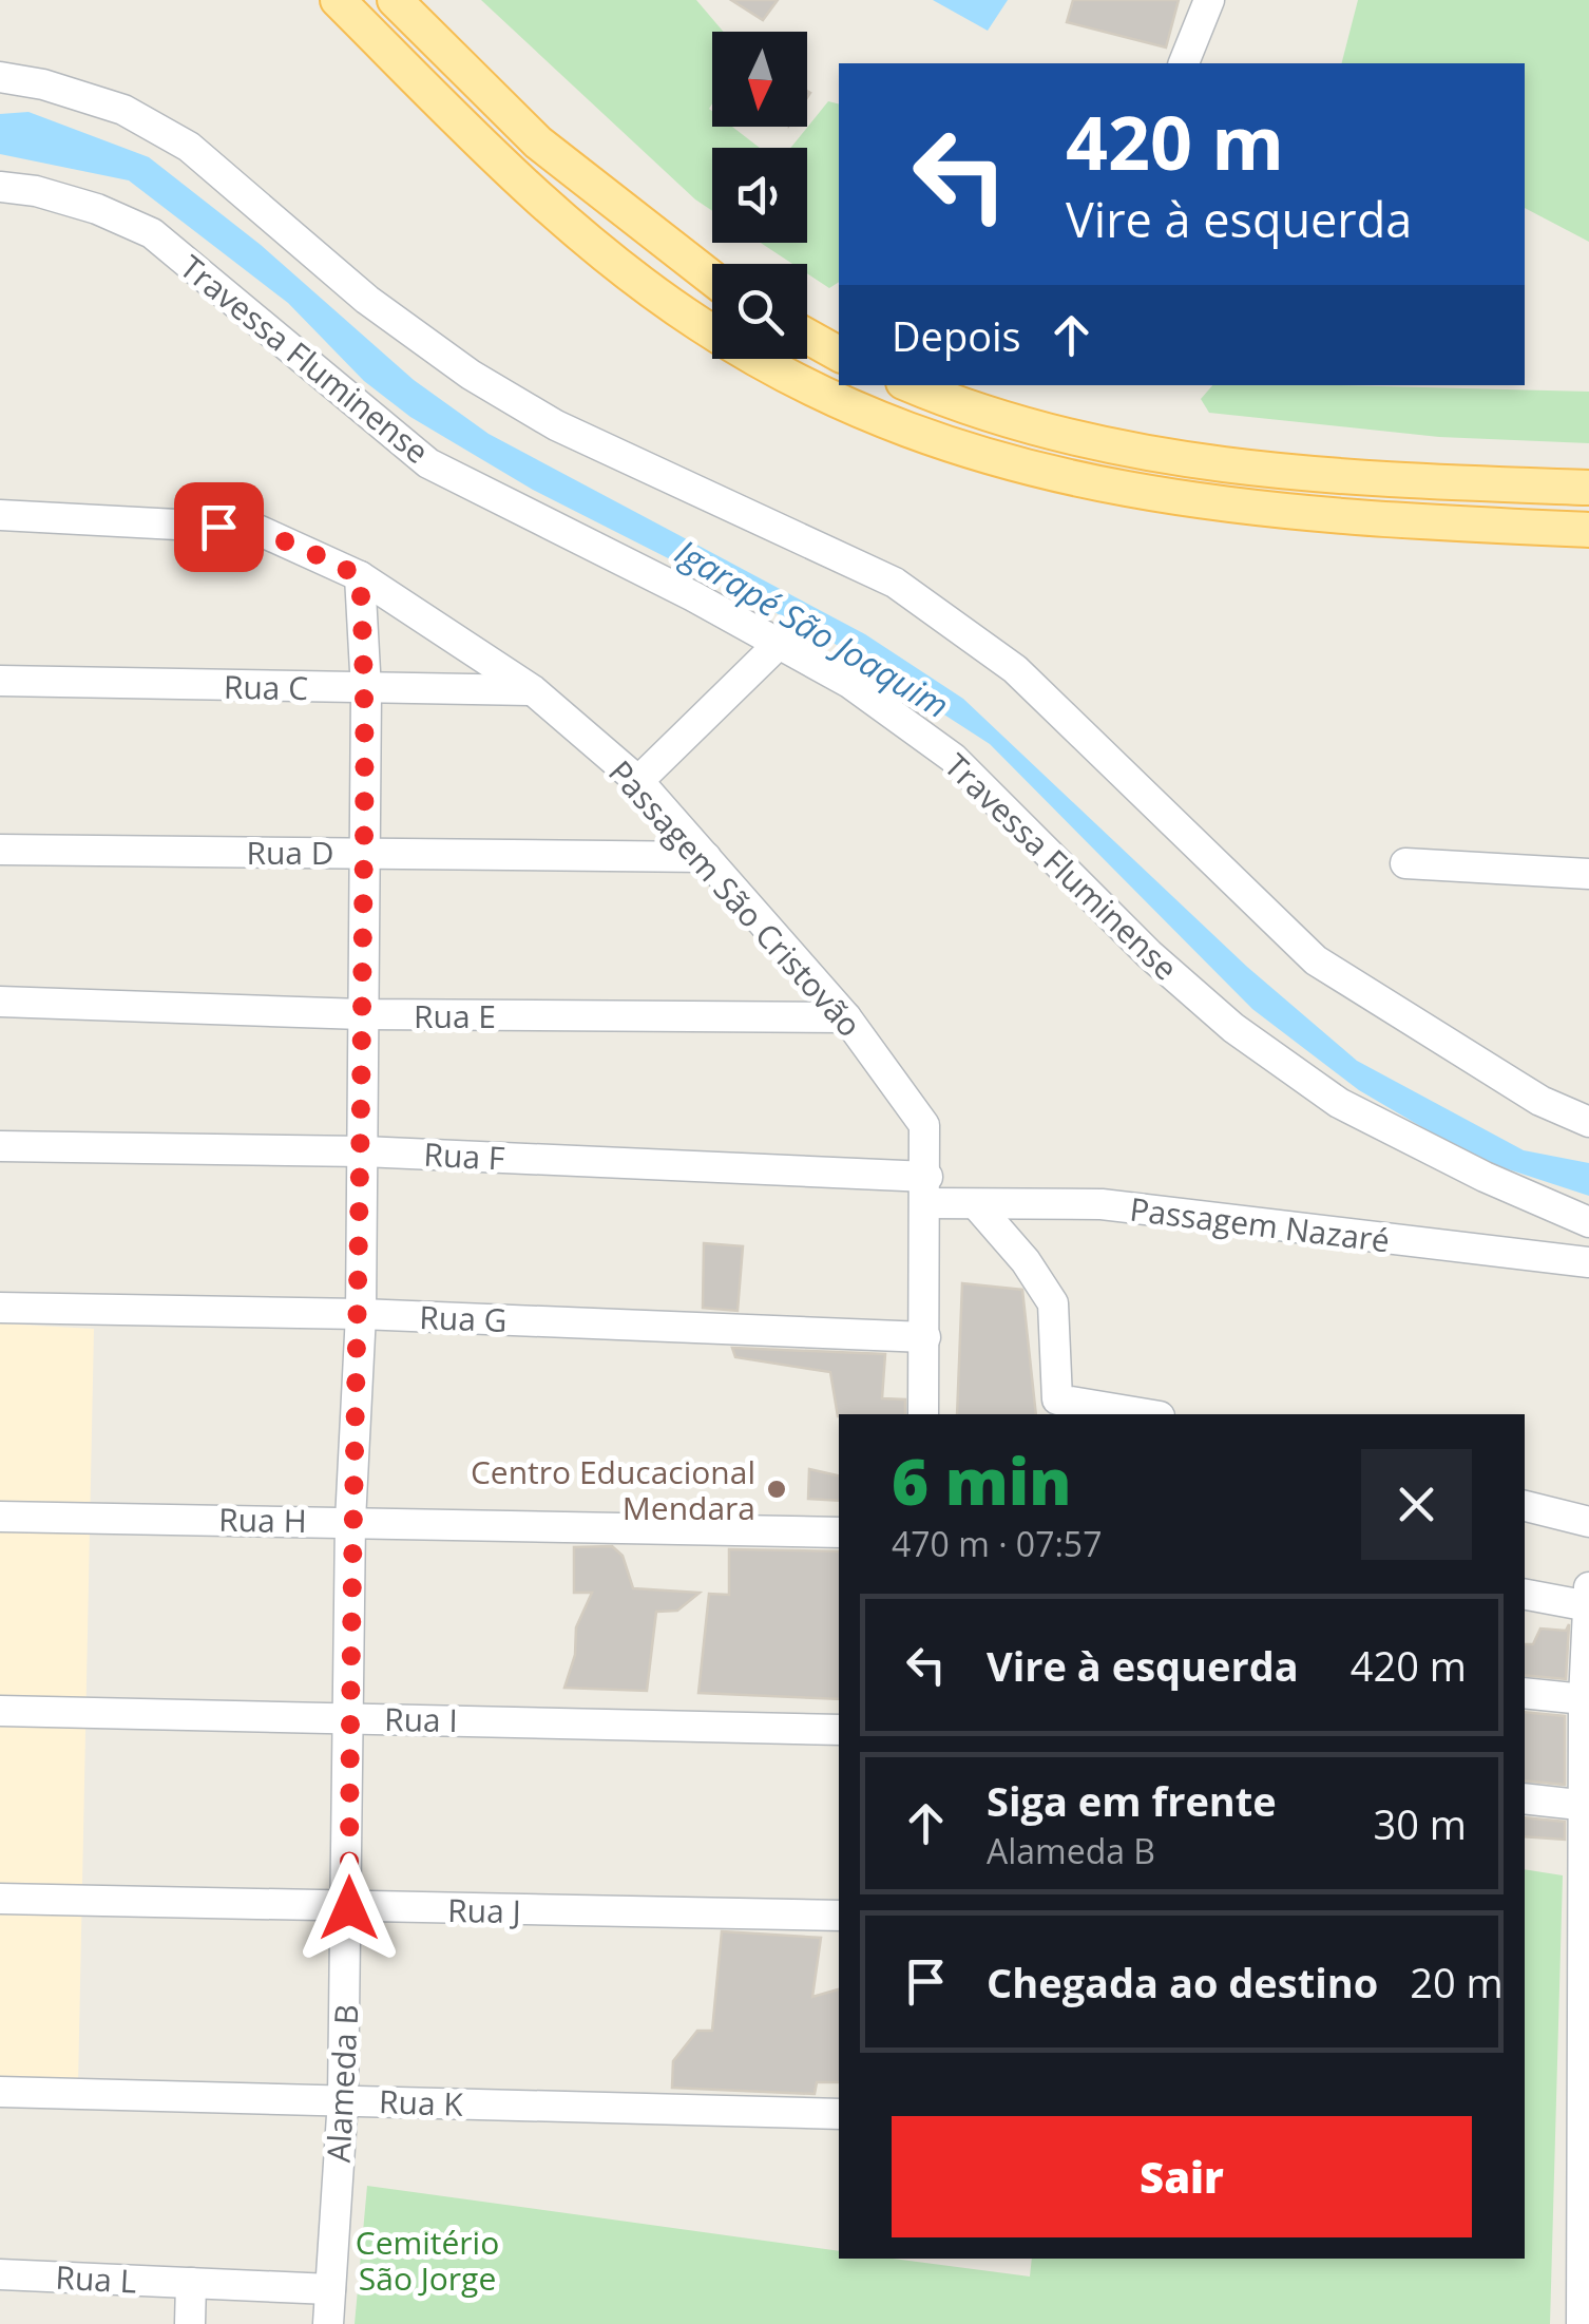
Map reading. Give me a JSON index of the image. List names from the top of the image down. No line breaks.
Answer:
{"streets":{"street":["Travessa Fluminense","Rua C","Rua D","Passagem São Cristovão","Rua E","Rua F","Passagem Nazaré","Rua G","Rua H","Rua I","Rua J","Alameda B","Rua K","Rua L"]},"crossings":[["Rua C","Passagem São Cristovão"],["Rua C","Alameda B"],["Rua D","Passagem São Cristovão"],["Rua D","Alameda B"],["Passagem São Cristovão","Rua E"],["Passagem São Cristovão","Rua F"],["Passagem São Cristovão","Passagem Nazaré"],["Passagem São Cristovão","Rua G"],["Passagem São Cristovão","Alameda B"],["Rua E","Alameda B"],["Rua F","Passagem Nazaré"],["Rua F","Alameda B"],["Rua G","Alameda B"],["Rua H","Alameda B"],["Rua I","Alameda B"],["Rua J","Alameda B"],["Alameda B","Rua K"],["Alameda B","Rua L"]],"water":["Igarapé São Joaquim"],"parks":["Cemitério São Jorge"],"places":["Centro Educacional Mendara"],"north":"bottom","page":{"turn":["420 m","Vire à esquerda"],"then":"Depois","heading":["6 min","470 m · 07:57"],"list":[{"name":"Vire à esquerda","value":"420 m"},{"name":"Siga em frente","note":"Alameda B","value":"30 m"},{"name":"Chegada ao destino","value":"20 m"}],"buttons":"Sair"}}
